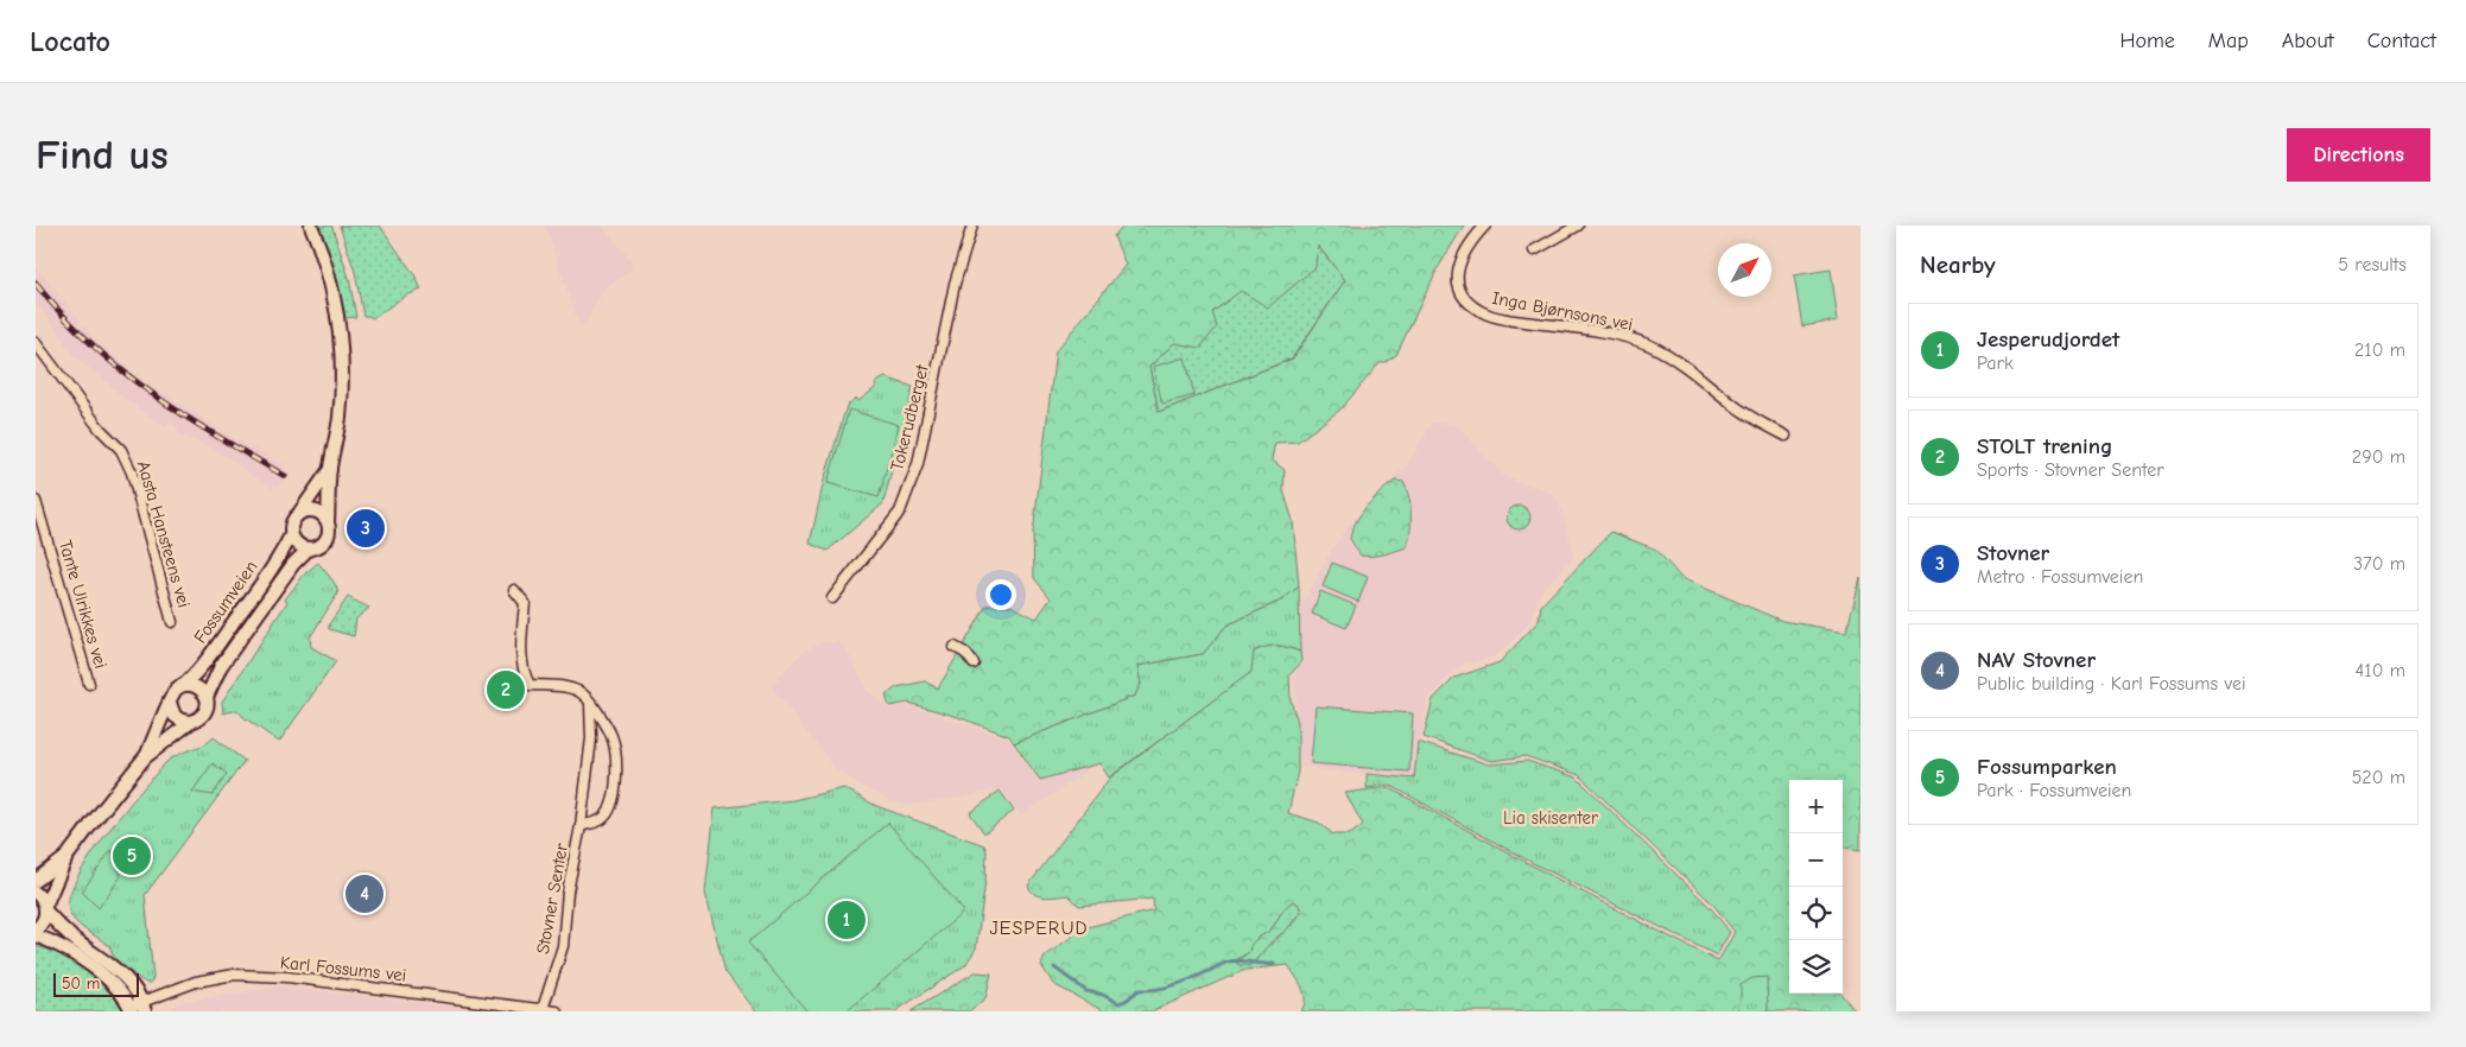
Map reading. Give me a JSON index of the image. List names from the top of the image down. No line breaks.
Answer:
{"streets":{"street":["Inga Bjørnsons vei","Tokerudberget","Aasta Hansteens vei","Fossumveien","Tante Ulrikkes vei","Stovner Senter","Karl Fossums vei"]},"crossings":[["Stovner Senter","Karl Fossums vei"]],"districts":["JESPERUD"],"parks":["Lia skisenter"],"scale_bar":"50 m","north":"top right","page":{"header":"Locato","nav":["Home","Map","About","Contact"],"buttons":"Directions","title":"Find us","heading":["Nearby","5 results"],"list":[{"mark":"1","name":"Jesperudjordet","note":"Park","value":"210 m"},{"mark":"2","name":"STOLT trening","note":"Sports · Stovner Senter","value":"290 m"},{"mark":"3","name":"Stovner","note":"Metro · Fossumveien","value":"370 m"},{"mark":"4","name":"NAV Stovner","note":"Public building · Karl Fossums vei","value":"410 m"},{"mark":"5","name":"Fossumparken","note":"Park · Fossumveien","value":"520 m"}],"pins":["3","2","5","4","1"],"map_buttons":["+","−"],"scale":"50 m"}}
